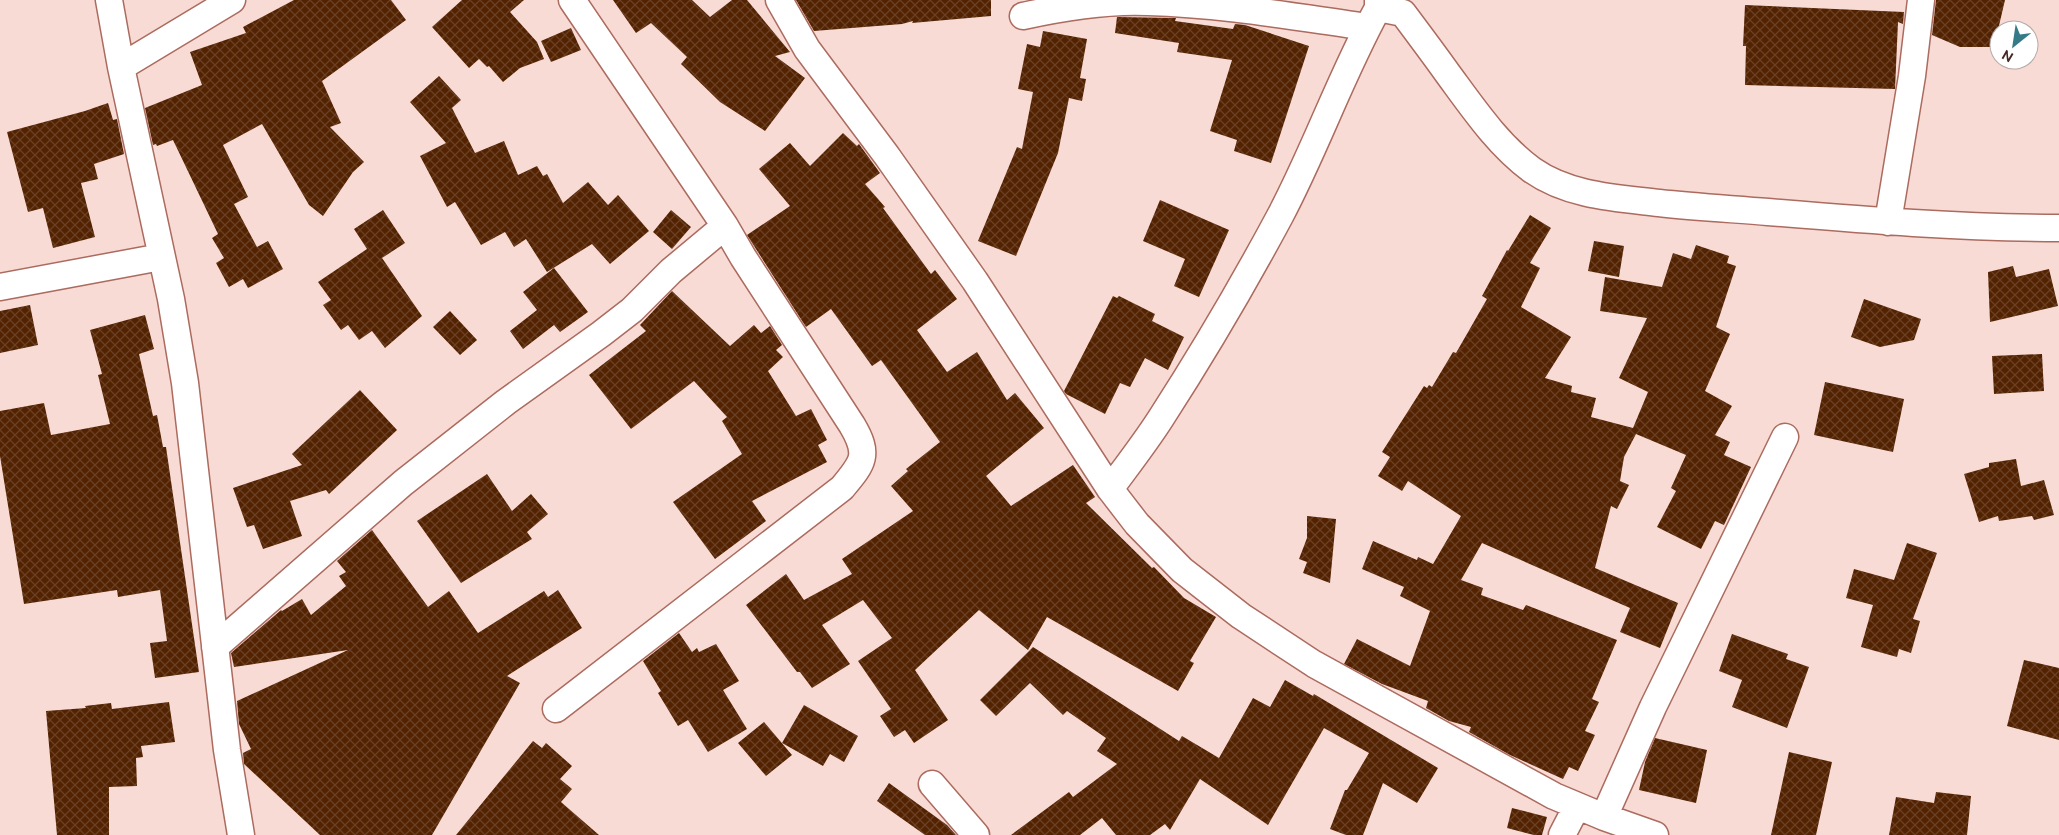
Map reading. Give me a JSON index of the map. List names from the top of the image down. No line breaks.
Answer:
{"north":"bottom left"}
